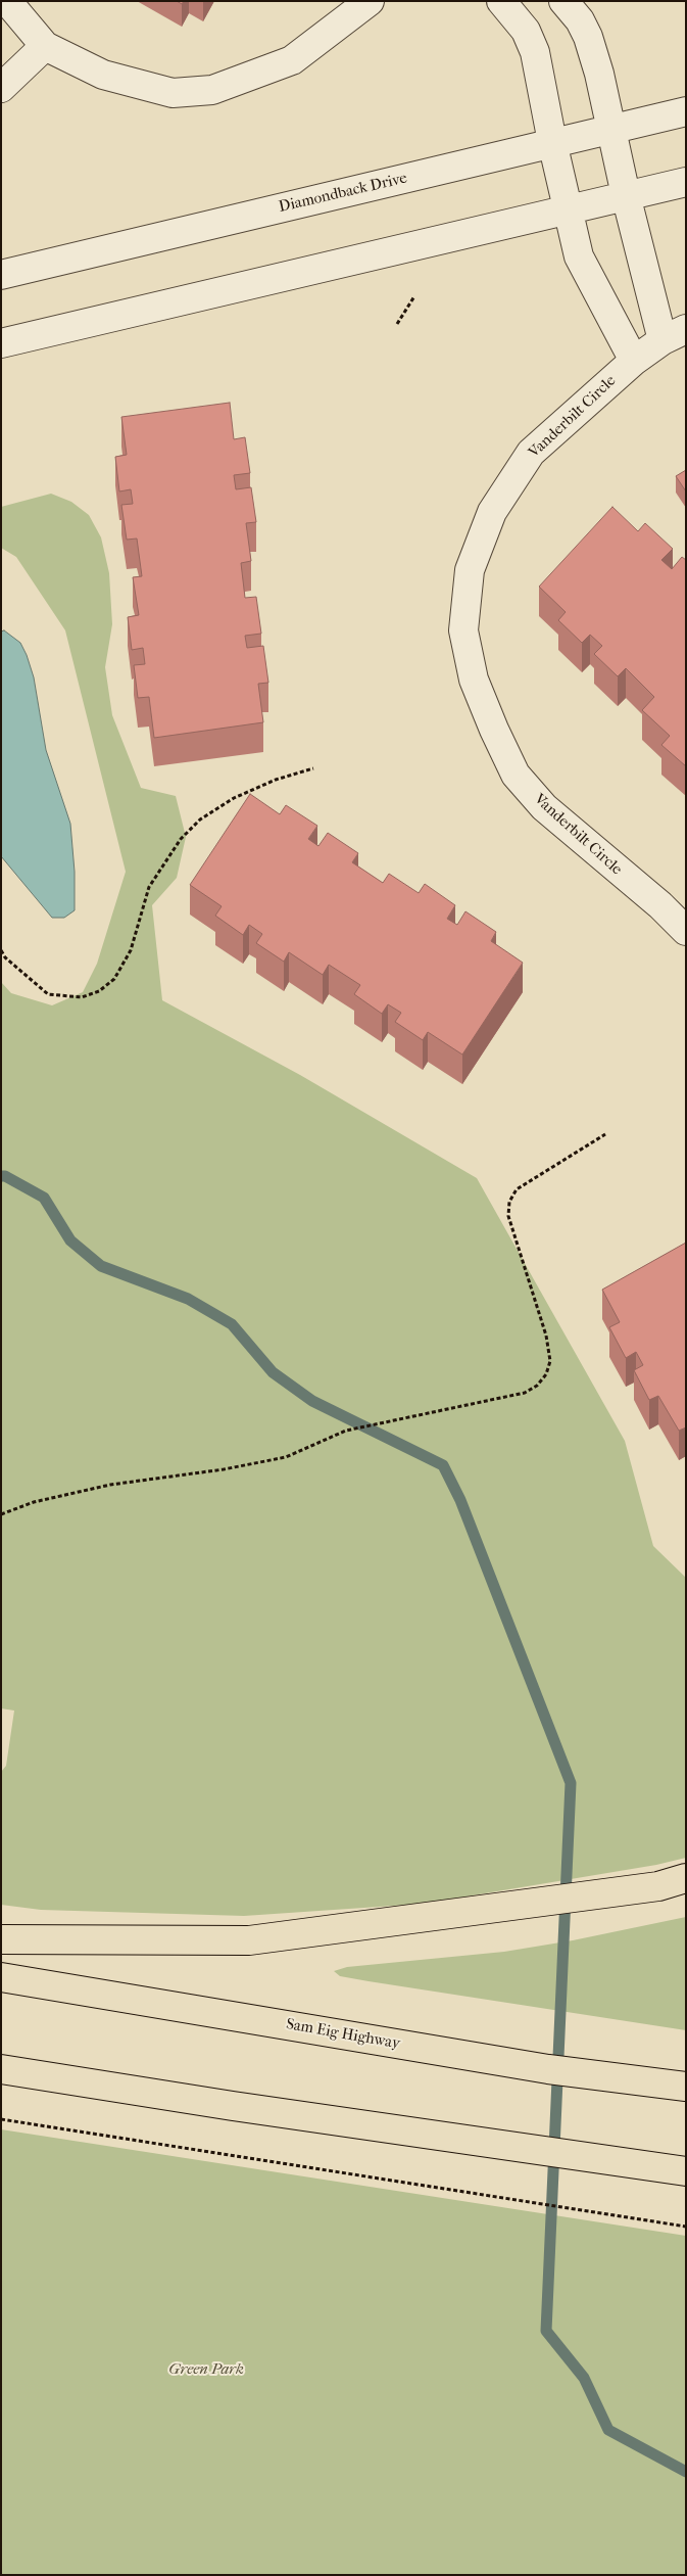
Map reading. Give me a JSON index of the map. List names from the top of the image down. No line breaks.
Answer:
{"streets":{"main road":["Sam Eig Highway"],"street":["Diamondback Drive","Vanderbilt Circle"]},"crossings":[["Diamondback Drive","Vanderbilt Circle"]],"parks":["Green Park"]}
